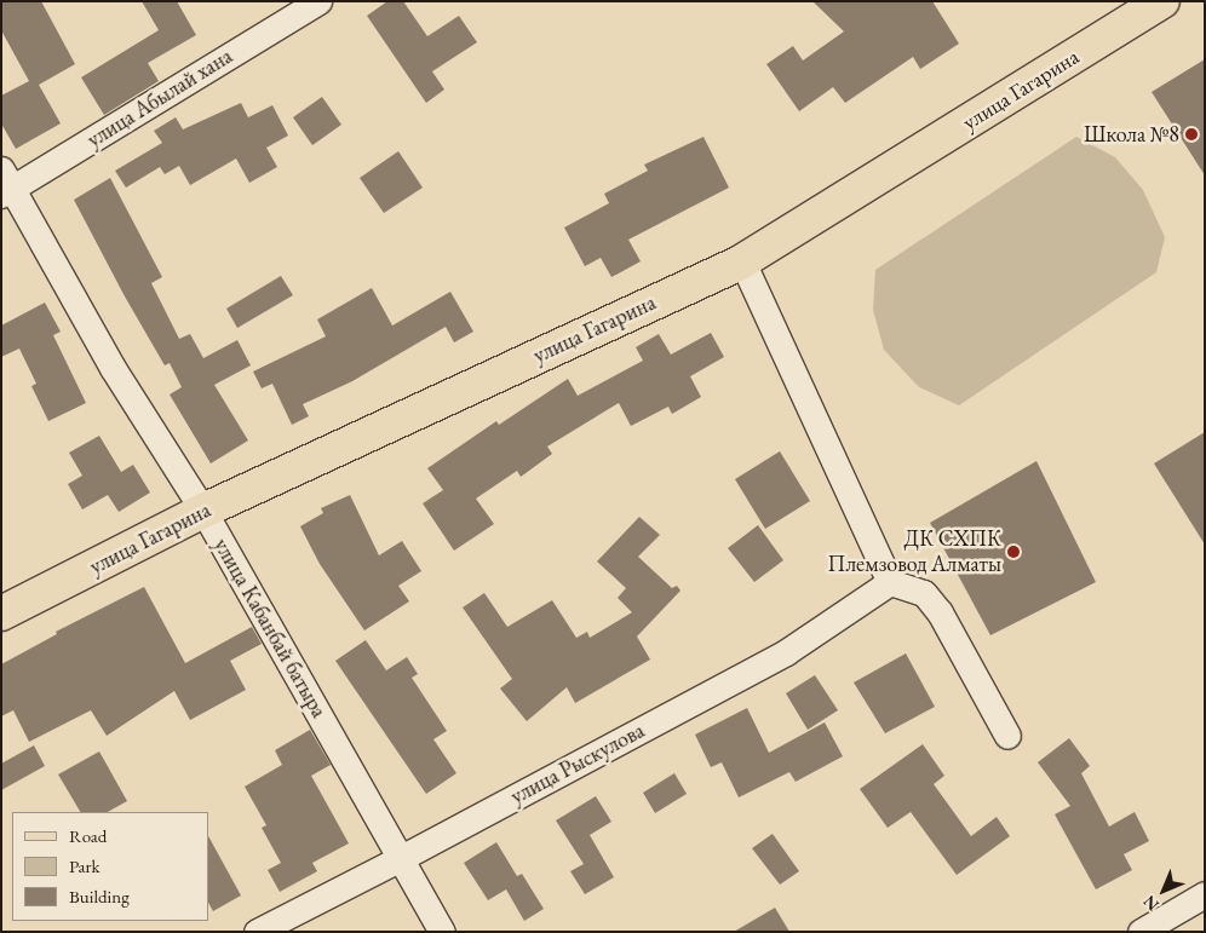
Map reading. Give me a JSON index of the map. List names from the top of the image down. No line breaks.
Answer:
{"streets":{"main road":["улица Гагарина"],"street":["улица Абылай хана","улица Кабанбай батыра","улица Рыскулова"]},"crossings":[["улица Гагарина","улица Кабанбай батыра"],["улица Абылай хана","улица Кабанбай батыра"],["улица Кабанбай батыра","улица Рыскулова"]],"places":["Школа №8","ДК СХПК Племзовод Алматы"],"legend":["Road","Park","Building"],"north":"bottom left"}
